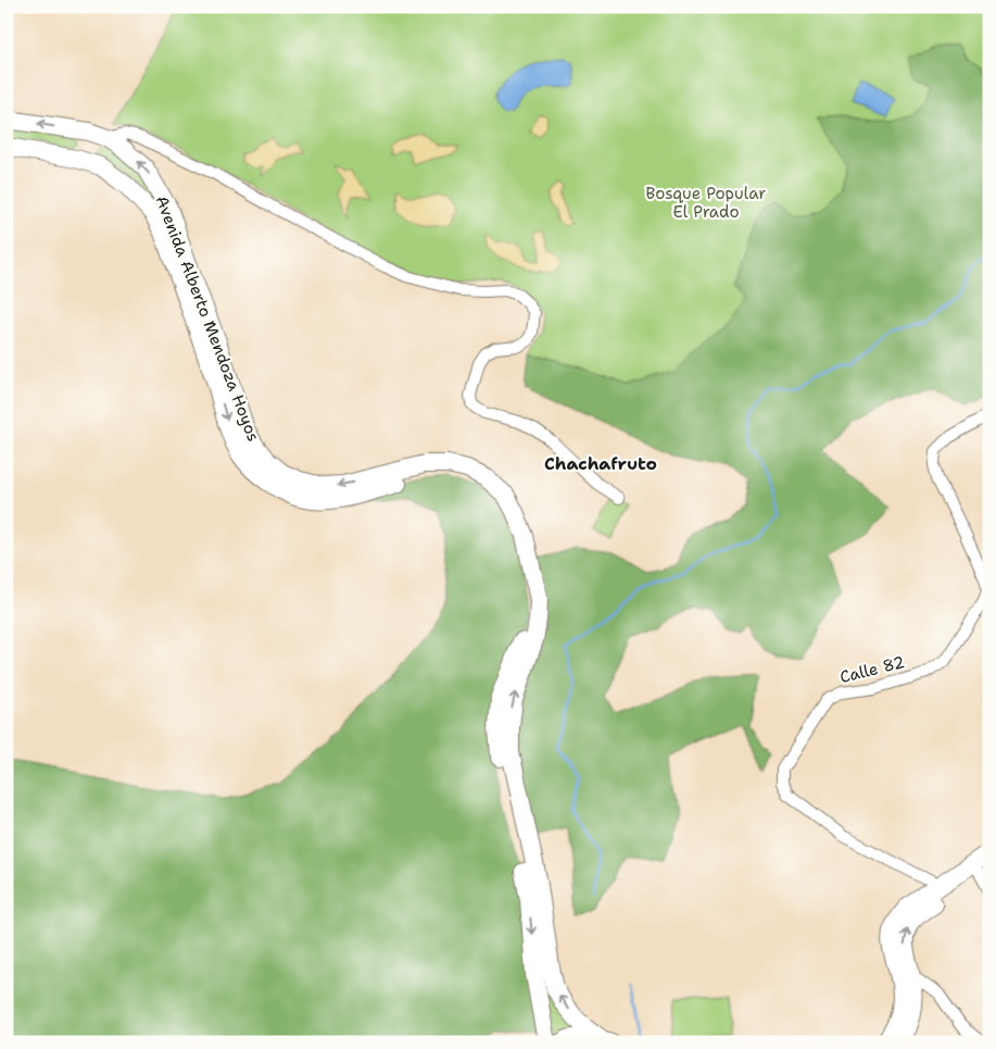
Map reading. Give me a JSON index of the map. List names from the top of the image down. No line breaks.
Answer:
{"streets":{"main road":["Avenida Alberto Mendoza Hoyos"],"street":["Calle 82"]},"districts":["Chachafruto"],"parks":["Bosque Popular El Prado"]}
